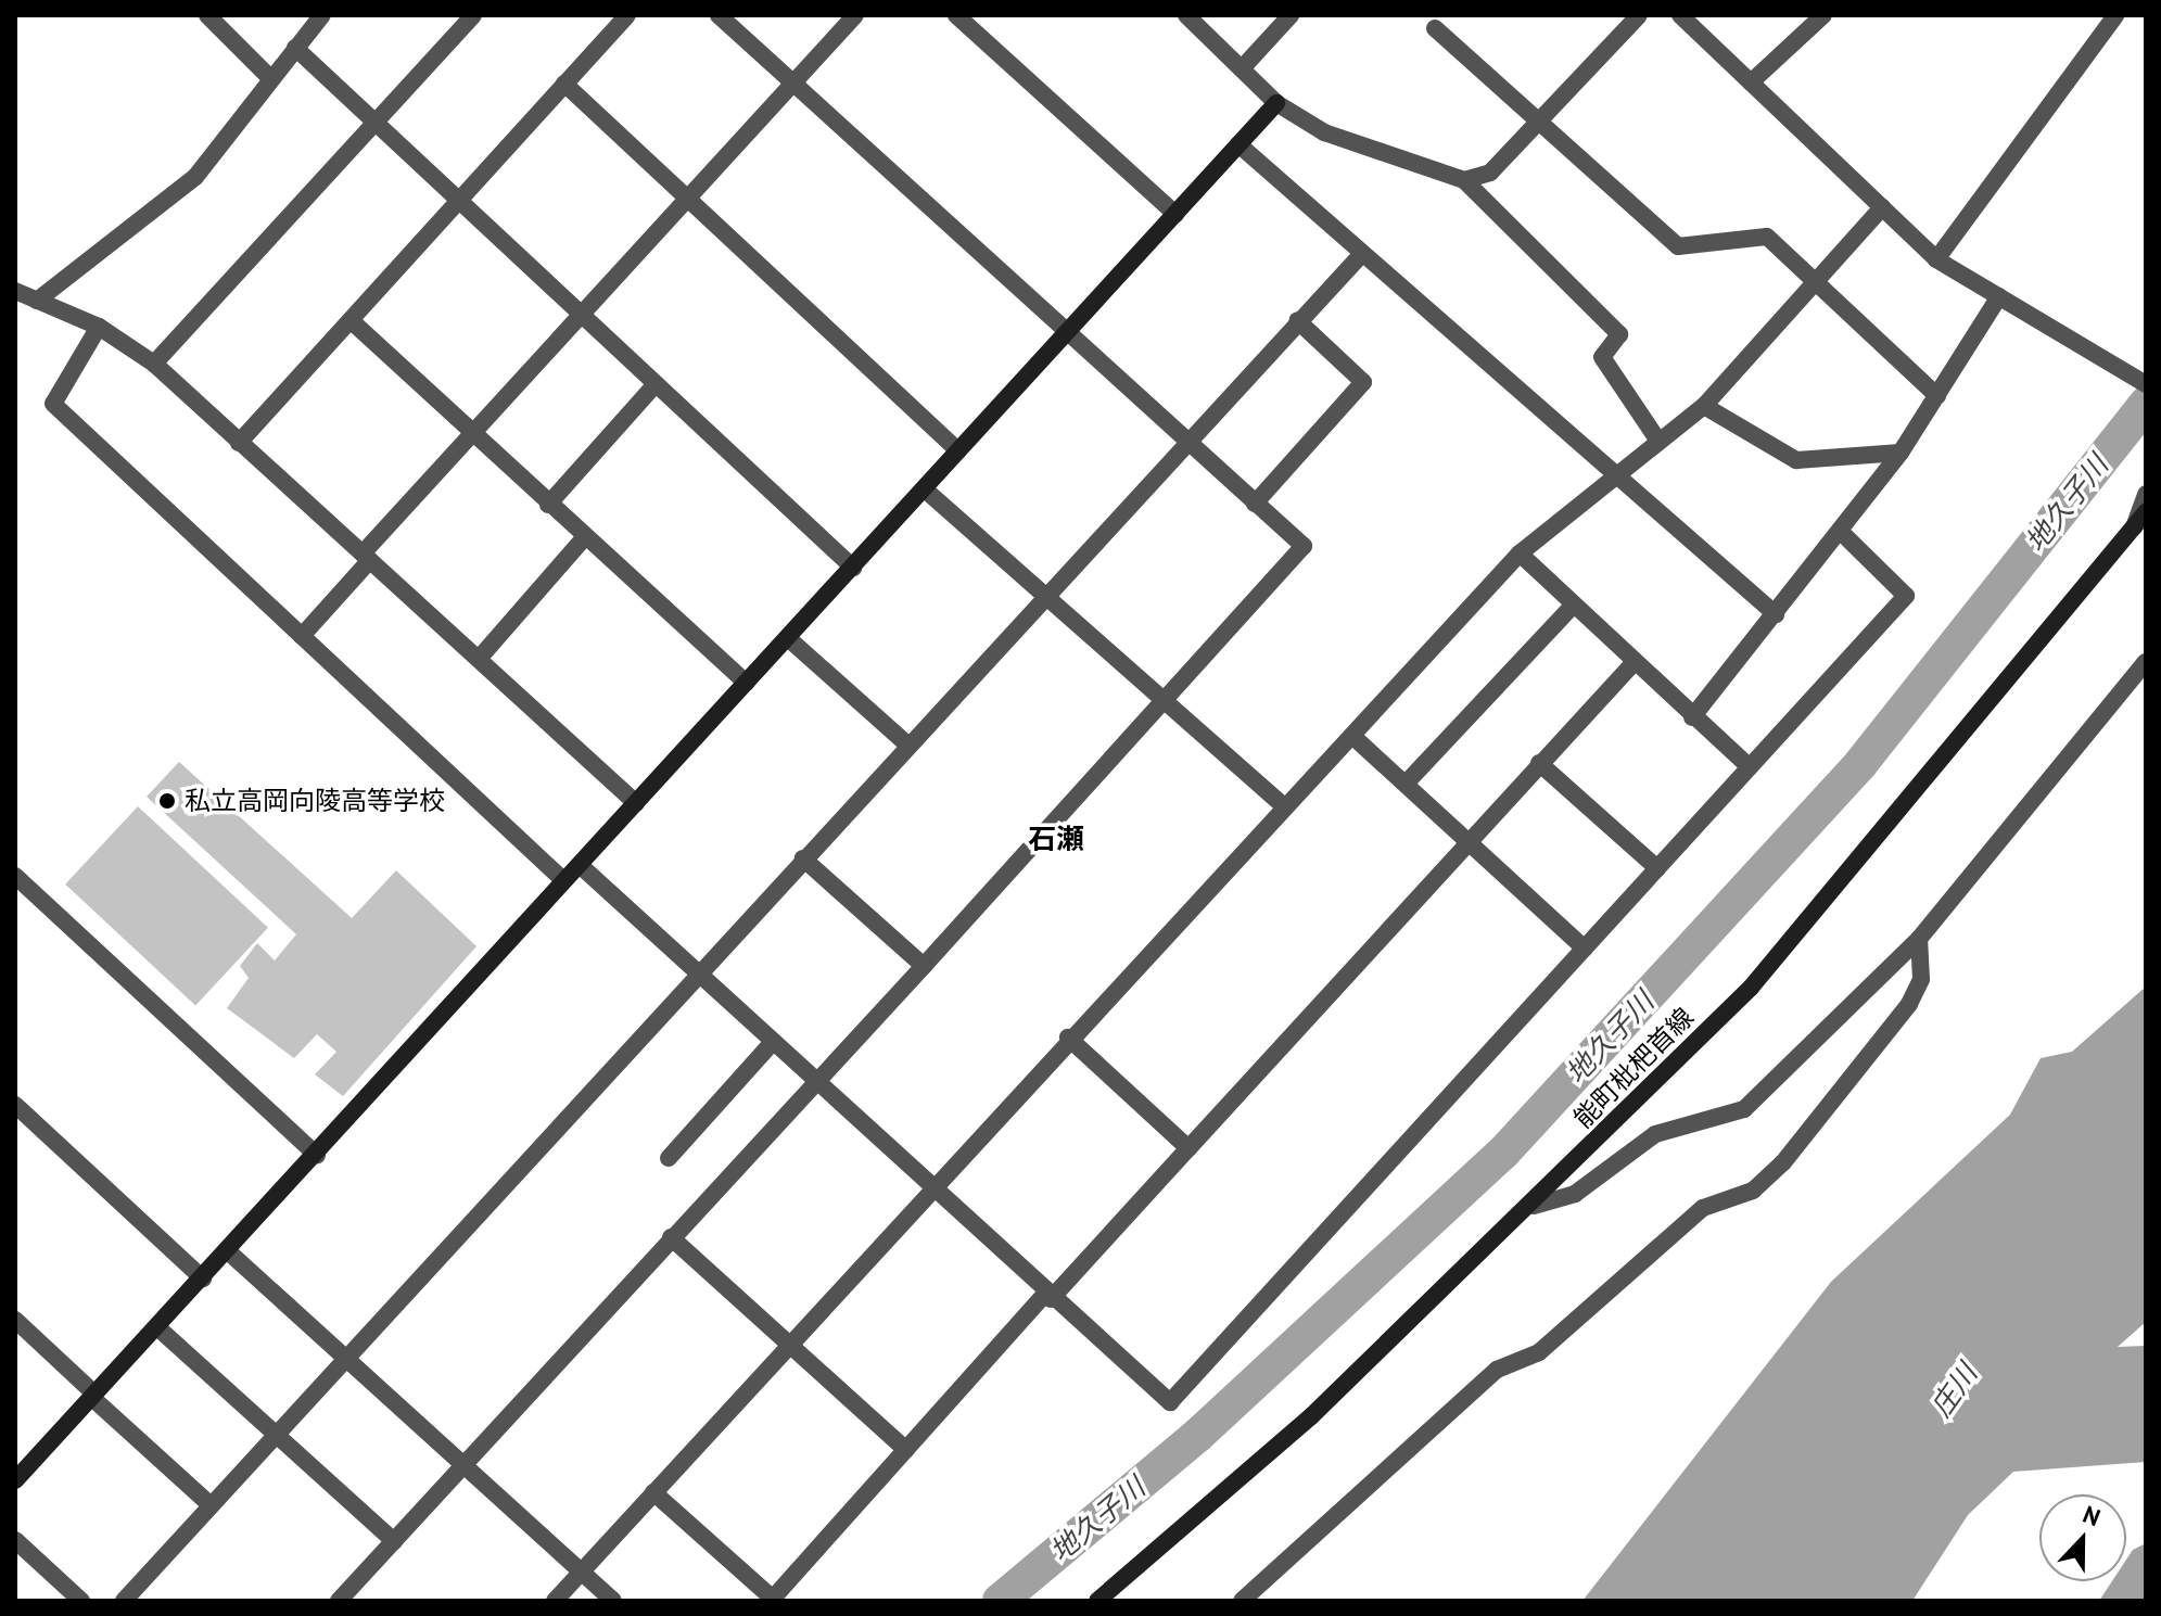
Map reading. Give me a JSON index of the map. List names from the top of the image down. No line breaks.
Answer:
{"streets":{"street":["能町枇杷首線"]},"districts":["石瀬"],"water":["地久子川","庄川"],"places":["私立高岡向陵高等学校"],"north":"top"}
